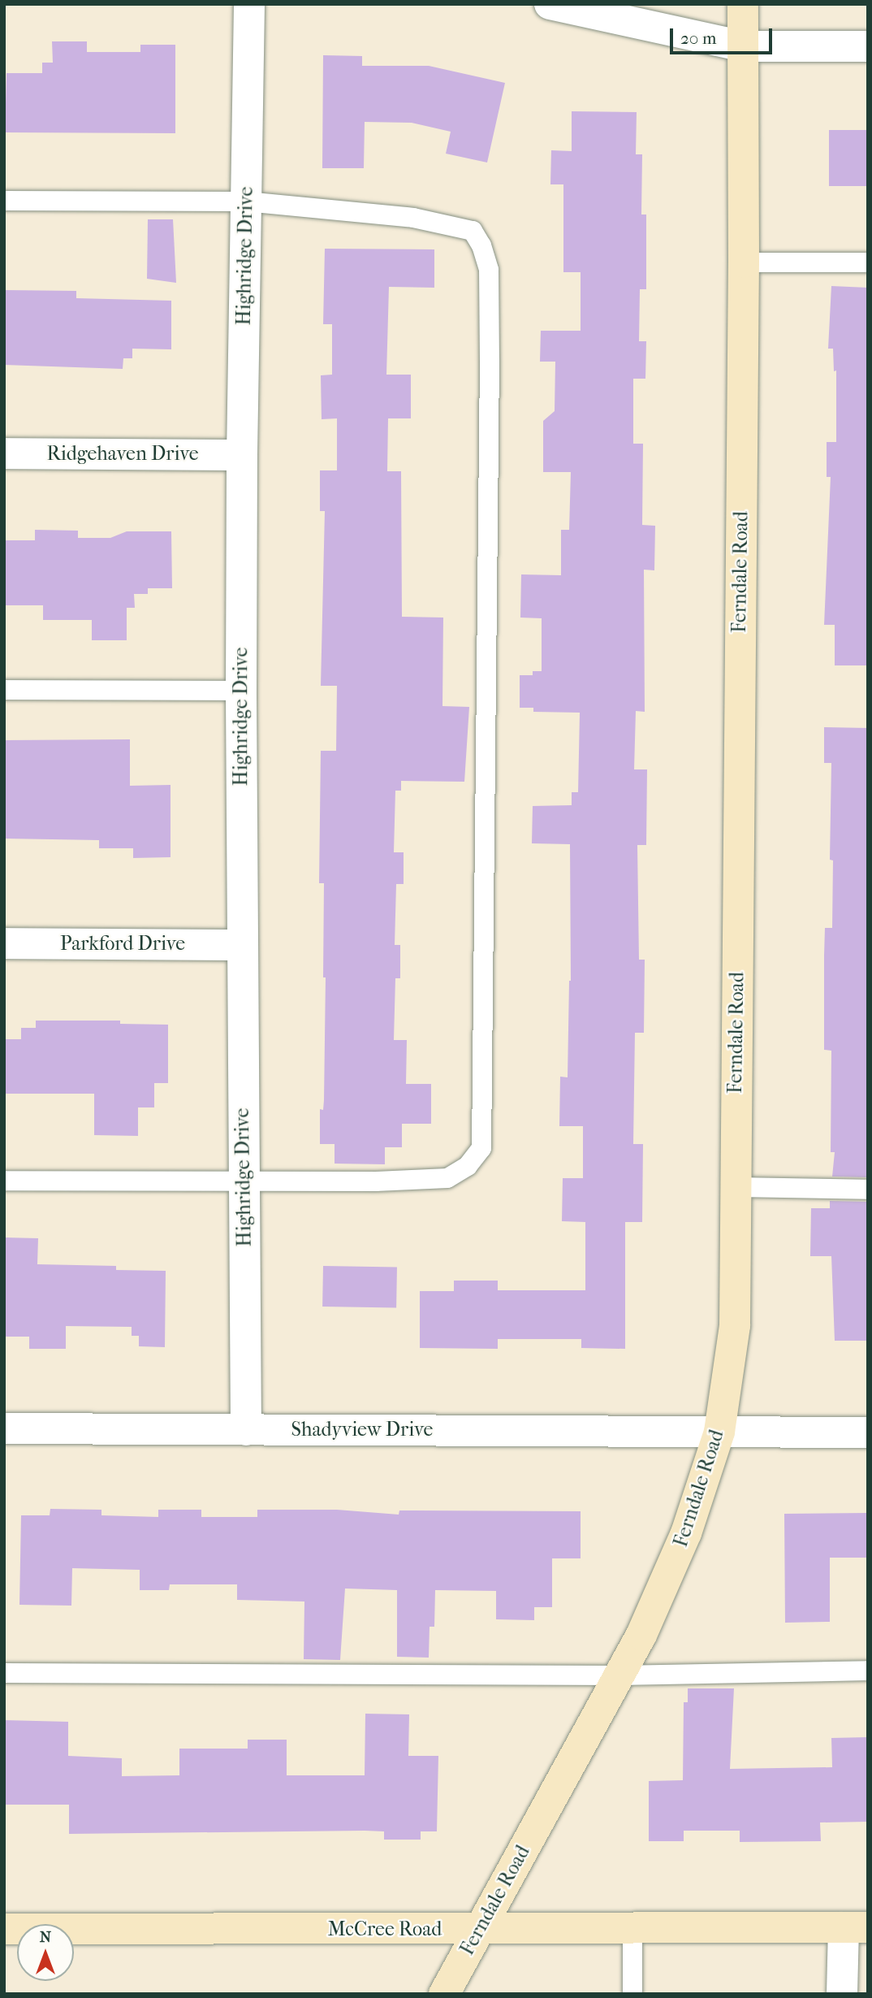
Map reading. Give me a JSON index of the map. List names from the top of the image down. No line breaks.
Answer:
{"streets":{"street":["Highridge Drive","Ridgehaven Drive","Ferndale Road","Parkford Drive","Shadyview Drive","McCree Road"]},"crossings":[["Highridge Drive","Ridgehaven Drive"],["Highridge Drive","Parkford Drive"],["Highridge Drive","Shadyview Drive"],["Ferndale Road","Shadyview Drive"],["Ferndale Road","McCree Road"]],"scale_bar":"20 m","north":"top"}
